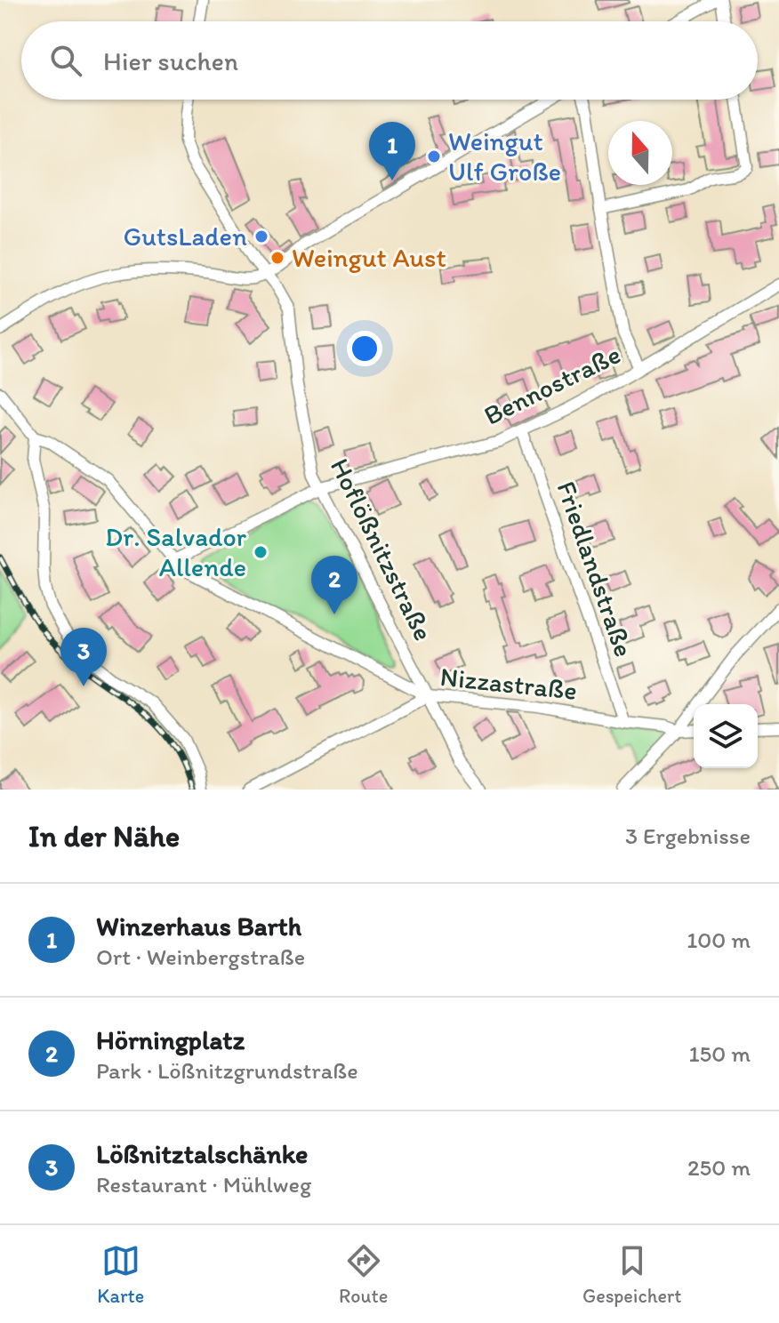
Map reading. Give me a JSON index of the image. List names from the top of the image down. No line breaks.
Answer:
{"streets":{"street":["Bennostraße","Hoflößnitzstraße","Friedlandstraße","Nizzastraße"]},"crossings":[["Bennostraße","Hoflößnitzstraße"],["Bennostraße","Friedlandstraße"],["Hoflößnitzstraße","Nizzastraße"],["Friedlandstraße","Nizzastraße"]],"places":["Weingut Ulf Große","GutsLaden","Weingut Aust","Dr. Salvador Allende"],"north":"top","page":{"search":"Hier suchen","pins":["1","2","3"],"heading":["In der Nähe","3 Ergebnisse"],"list":[{"mark":"1","name":"Winzerhaus Barth","note":"Ort · Weinbergstraße","value":"100 m"},{"mark":"2","name":"Hörningplatz","note":"Park · Lößnitzgrundstraße","value":"150 m"},{"mark":"3","name":"Lößnitztalschänke","note":"Restaurant · Mühlweg","value":"250 m"}],"nav":["Karte","Route","Gespeichert"]}}
